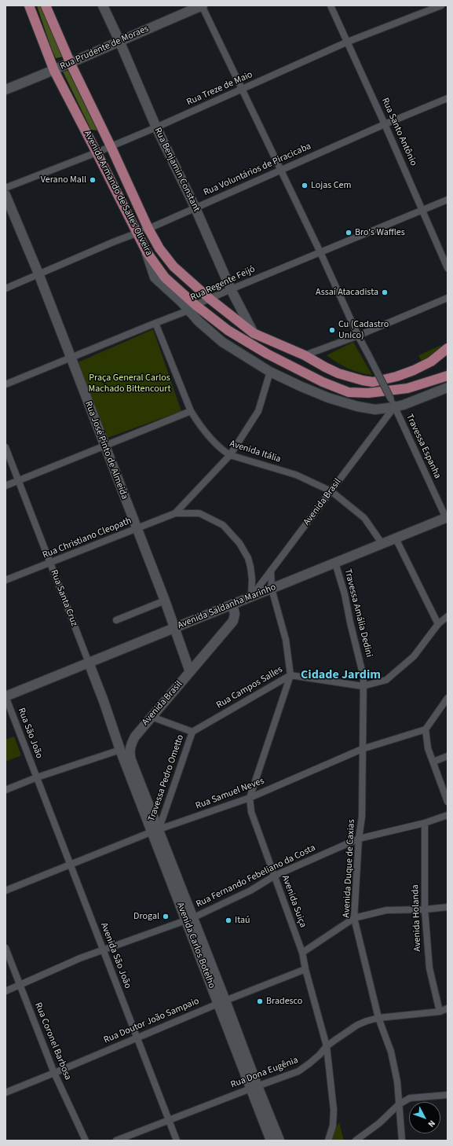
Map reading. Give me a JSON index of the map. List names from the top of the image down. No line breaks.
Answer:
{"streets":{"main road":["Avenida Armando de Salles Oliveira"],"street":["Rua Prudente de Moraes","Rua Treze de Maio","Rua Santo Antônio","Rua Benjamin Constant","Rua Voluntários de Piracicaba","Rua Regente Feijó","Travessa Espanha","Rua José Pinto de Almeida","Avenida Itália","Avenida Brasil","Rua Christiano Cleopath","Rua Santa Cruz","Avenida Saldanha Marinho","Travessa Amália Dedini","Rua Campos Salles","Rua São João","Travessa Pedro Ometto","Rua Samuel Neves","Avenida Duque de Caxias","Rua Fernando Febeliano da Costa","Avenida Suiça","Avenida Holanda","Avenida Carlos Botelho","Avenida São João","Rua Doutor João Sampaio","Rua Coronel Barbosa","Rua Dona Eugênia"]},"crossings":[["Rua Prudente de Moraes","Rua Benjamin Constant"],["Rua Prudente de Moraes","Avenida Armando de Salles Oliveira"],["Rua Prudente de Moraes","Travessa Espanha"],["Rua Treze de Maio","Rua Santo Antônio"],["Rua Treze de Maio","Rua Benjamin Constant"],["Rua Treze de Maio","Avenida Armando de Salles Oliveira"],["Rua Treze de Maio","Travessa Espanha"],["Rua Santo Antônio","Rua Voluntários de Piracicaba"],["Rua Santo Antônio","Rua Regente Feijó"],["Rua Benjamin Constant","Rua Voluntários de Piracicaba"],["Rua Benjamin Constant","Avenida Armando de Salles Oliveira"],["Rua Benjamin Constant","Rua Regente Feijó"],["Rua Voluntários de Piracicaba","Avenida Armando de Salles Oliveira"],["Rua Voluntários de Piracicaba","Travessa Espanha"],["Rua Voluntários de Piracicaba","Rua José Pinto de Almeida"],["Avenida Armando de Salles Oliveira","Rua Regente Feijó"],["Rua Regente Feijó","Travessa Espanha"],["Rua Regente Feijó","Rua José Pinto de Almeida"],["Rua Regente Feijó","Avenida Itália"],["Travessa Espanha","Avenida Brasil"],["Travessa Espanha","Avenida Saldanha Marinho"],["Rua José Pinto de Almeida","Avenida Brasil"],["Rua José Pinto de Almeida","Rua Christiano Cleopath"],["Rua José Pinto de Almeida","Avenida Saldanha Marinho"],["Avenida Itália","Avenida Brasil"],["Avenida Itália","Avenida Saldanha Marinho"],["Avenida Brasil","Avenida Saldanha Marinho"],["Avenida Brasil","Avenida Carlos Botelho"],["Rua Christiano Cleopath","Rua Santa Cruz"],["Rua Santa Cruz","Avenida Saldanha Marinho"],["Rua Santa Cruz","Avenida Carlos Botelho"],["Avenida Saldanha Marinho","Travessa Amália Dedini"],["Avenida Saldanha Marinho","Rua São João"],["Travessa Amália Dedini","Rua Campos Salles"],["Travessa Amália Dedini","Avenida Duque de Caxias"],["Rua Campos Salles","Travessa Pedro Ometto"],["Rua Campos Salles","Avenida Duque de Caxias"],["Rua Campos Salles","Avenida Suiça"],["Rua São João","Avenida São João"],["Travessa Pedro Ometto","Rua Samuel Neves"],["Travessa Pedro Ometto","Avenida Carlos Botelho"],["Rua Samuel Neves","Avenida Duque de Caxias"],["Rua Samuel Neves","Avenida Suiça"],["Rua Samuel Neves","Avenida Carlos Botelho"],["Rua Samuel Neves","Avenida São João"],["Avenida Duque de Caxias","Rua Fernando Febeliano da Costa"],["Avenida Duque de Caxias","Rua Dona Eugênia"],["Rua Fernando Febeliano da Costa","Avenida Suiça"],["Rua Fernando Febeliano da Costa","Avenida Holanda"],["Rua Fernando Febeliano da Costa","Avenida Carlos Botelho"],["Rua Fernando Febeliano da Costa","Avenida São João"],["Rua Fernando Febeliano da Costa","Rua Coronel Barbosa"],["Avenida Suiça","Rua Doutor João Sampaio"],["Avenida Suiça","Rua Dona Eugênia"],["Avenida Holanda","Rua Dona Eugênia"],["Avenida Carlos Botelho","Rua Doutor João Sampaio"],["Avenida Carlos Botelho","Rua Dona Eugênia"],["Avenida São João","Rua Doutor João Sampaio"],["Avenida São João","Rua Dona Eugênia"],["Rua Doutor João Sampaio","Rua Coronel Barbosa"]],"districts":["Cidade Jardim"],"parks":["Praça General Carlos Machado Bittencourt"],"places":["Verano Mall","Lojas Cem","Bro's Waffles","Assaí Atacadista","Cu (Cadastro Unico)","Drogal","Itaú","Bradesco"],"north":"bottom right"}
